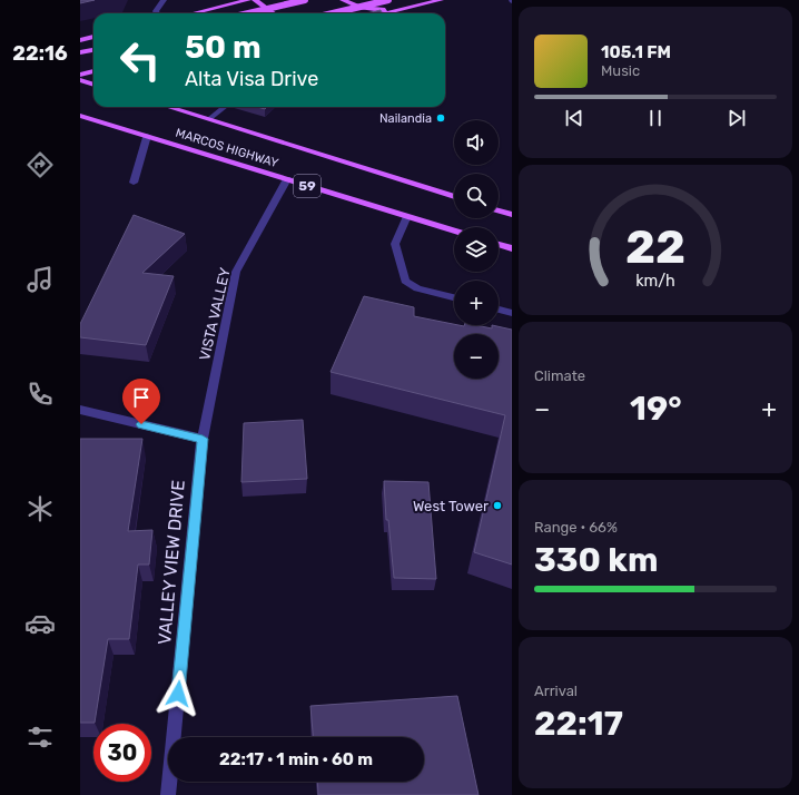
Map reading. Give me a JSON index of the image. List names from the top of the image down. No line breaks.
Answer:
{"streets":{"main road":["MARCOS HIGHWAY","59"],"street":["VISTA VALLEY","VALLEY VIEW DRIVE"]},"crossings":[["MARCOS HIGHWAY","VISTA VALLEY"],["VISTA VALLEY","VALLEY VIEW DRIVE"]],"places":["Nailandia","West Tower"],"page":{"tabs":"22:16","turn":["50 m","Alta Visa Drive"],"song":["105.1 FM","Music"],"map_buttons":["+","−"],"tile":["Climate",["Range · 66%","330 km"],["Arrival","22:17"]],"heat":["−","19°","+"],"limit":"30","trip":"22:17 · 1 min · 60 m","gauge":["22","km/h"]}}
